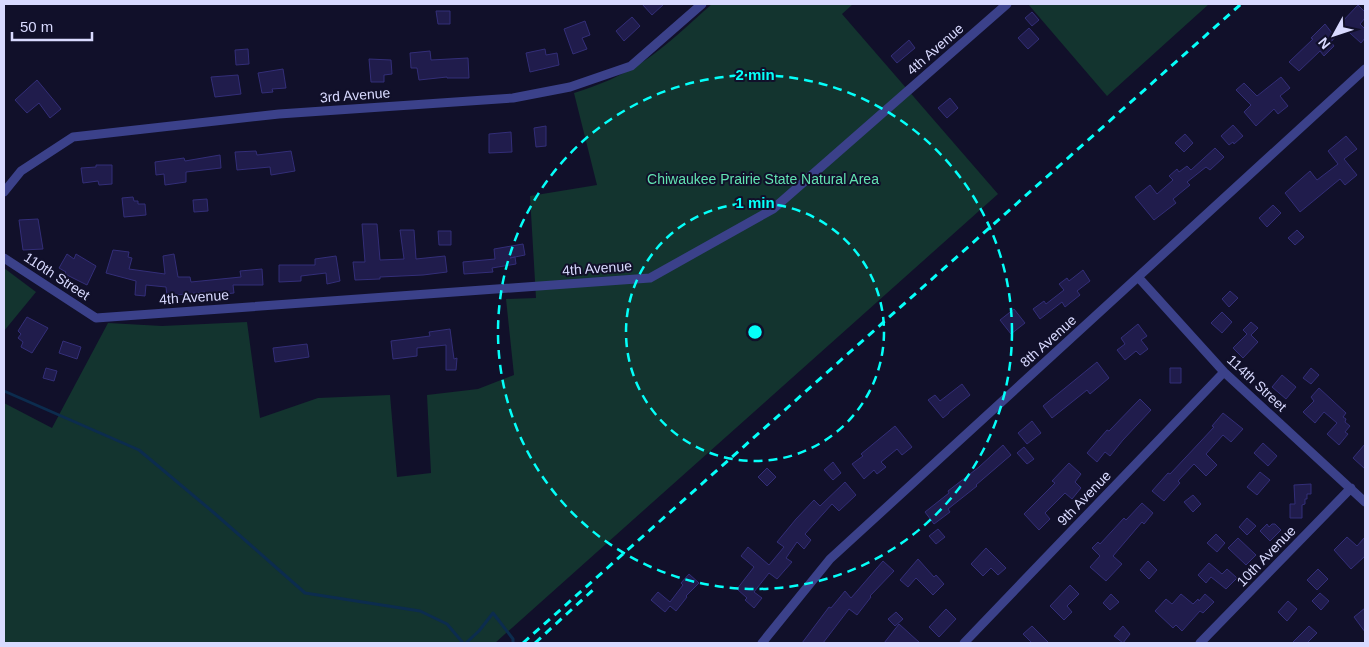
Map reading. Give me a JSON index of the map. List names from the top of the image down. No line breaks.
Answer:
{"streets":{"street":["4th Avenue","3rd Avenue","110th Street","8th Avenue","114th Street","9th Avenue","10th Avenue"]},"crossings":[["4th Avenue","110th Street"],["8th Avenue","114th Street"],["114th Street","9th Avenue"],["114th Street","10th Avenue"]],"parks":["Chiwaukee Prairie State Natural Area"],"scale_bar":"50 m","north":"bottom left","rings":["2 min","1 min"]}
